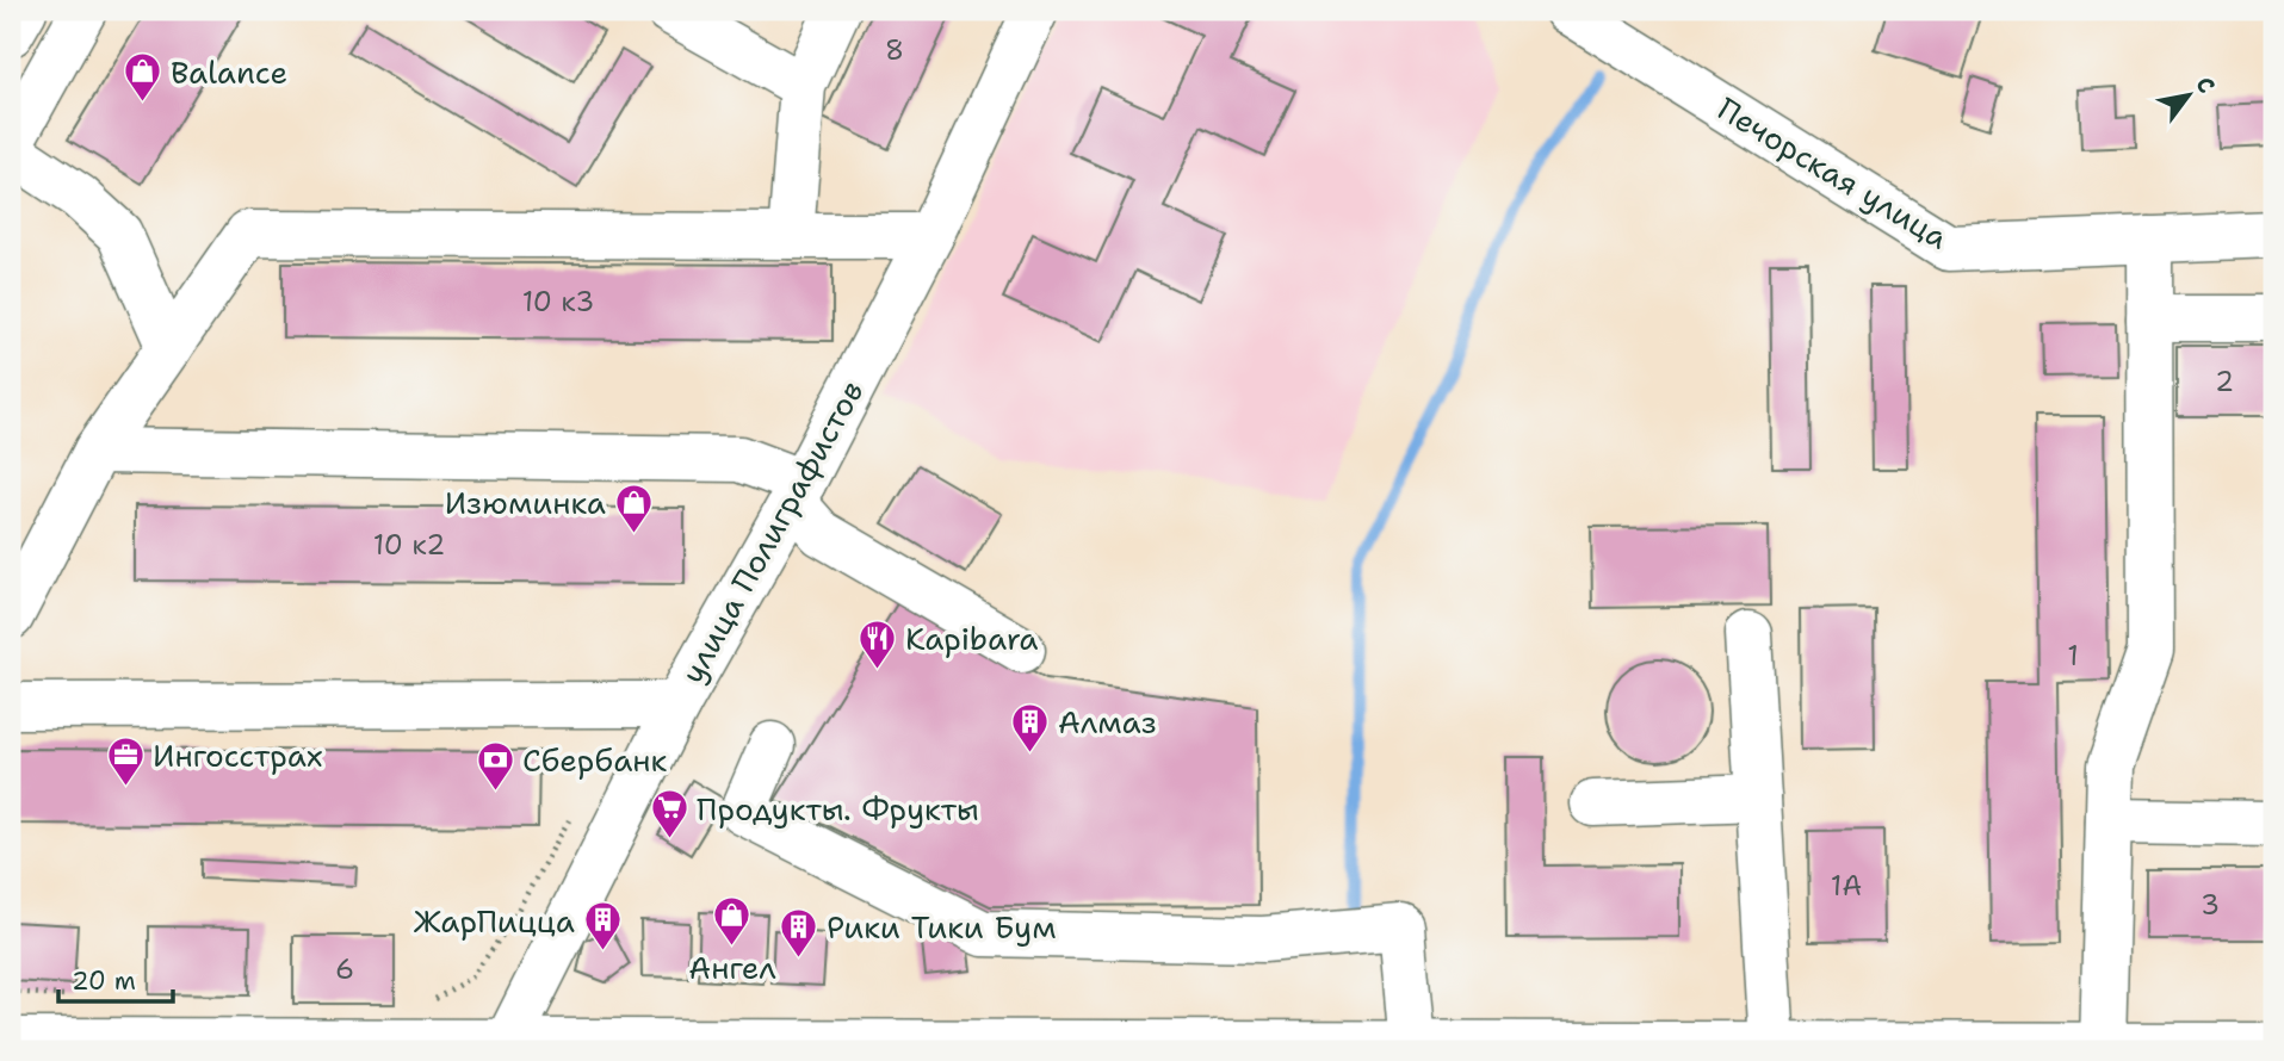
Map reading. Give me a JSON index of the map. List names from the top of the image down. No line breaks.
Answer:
{"streets":{"street":["Печорская улица","улица Полиграфистов"]},"places":{"shop":["Balance","Изюминка","Ангел"],"restaurant":["Kapibara"],"building":["Алмаз","ЖарПицца","Рики Тики Бум"],"office":["Ингосстрах"],"bank":["Сбербанк"],"supermarket":["Продукты. Фрукты"]},"house_numbers":["8","10 к3","2","10 к2","1","1А","3","6"],"scale_bar":"20 m","north":"top right"}
